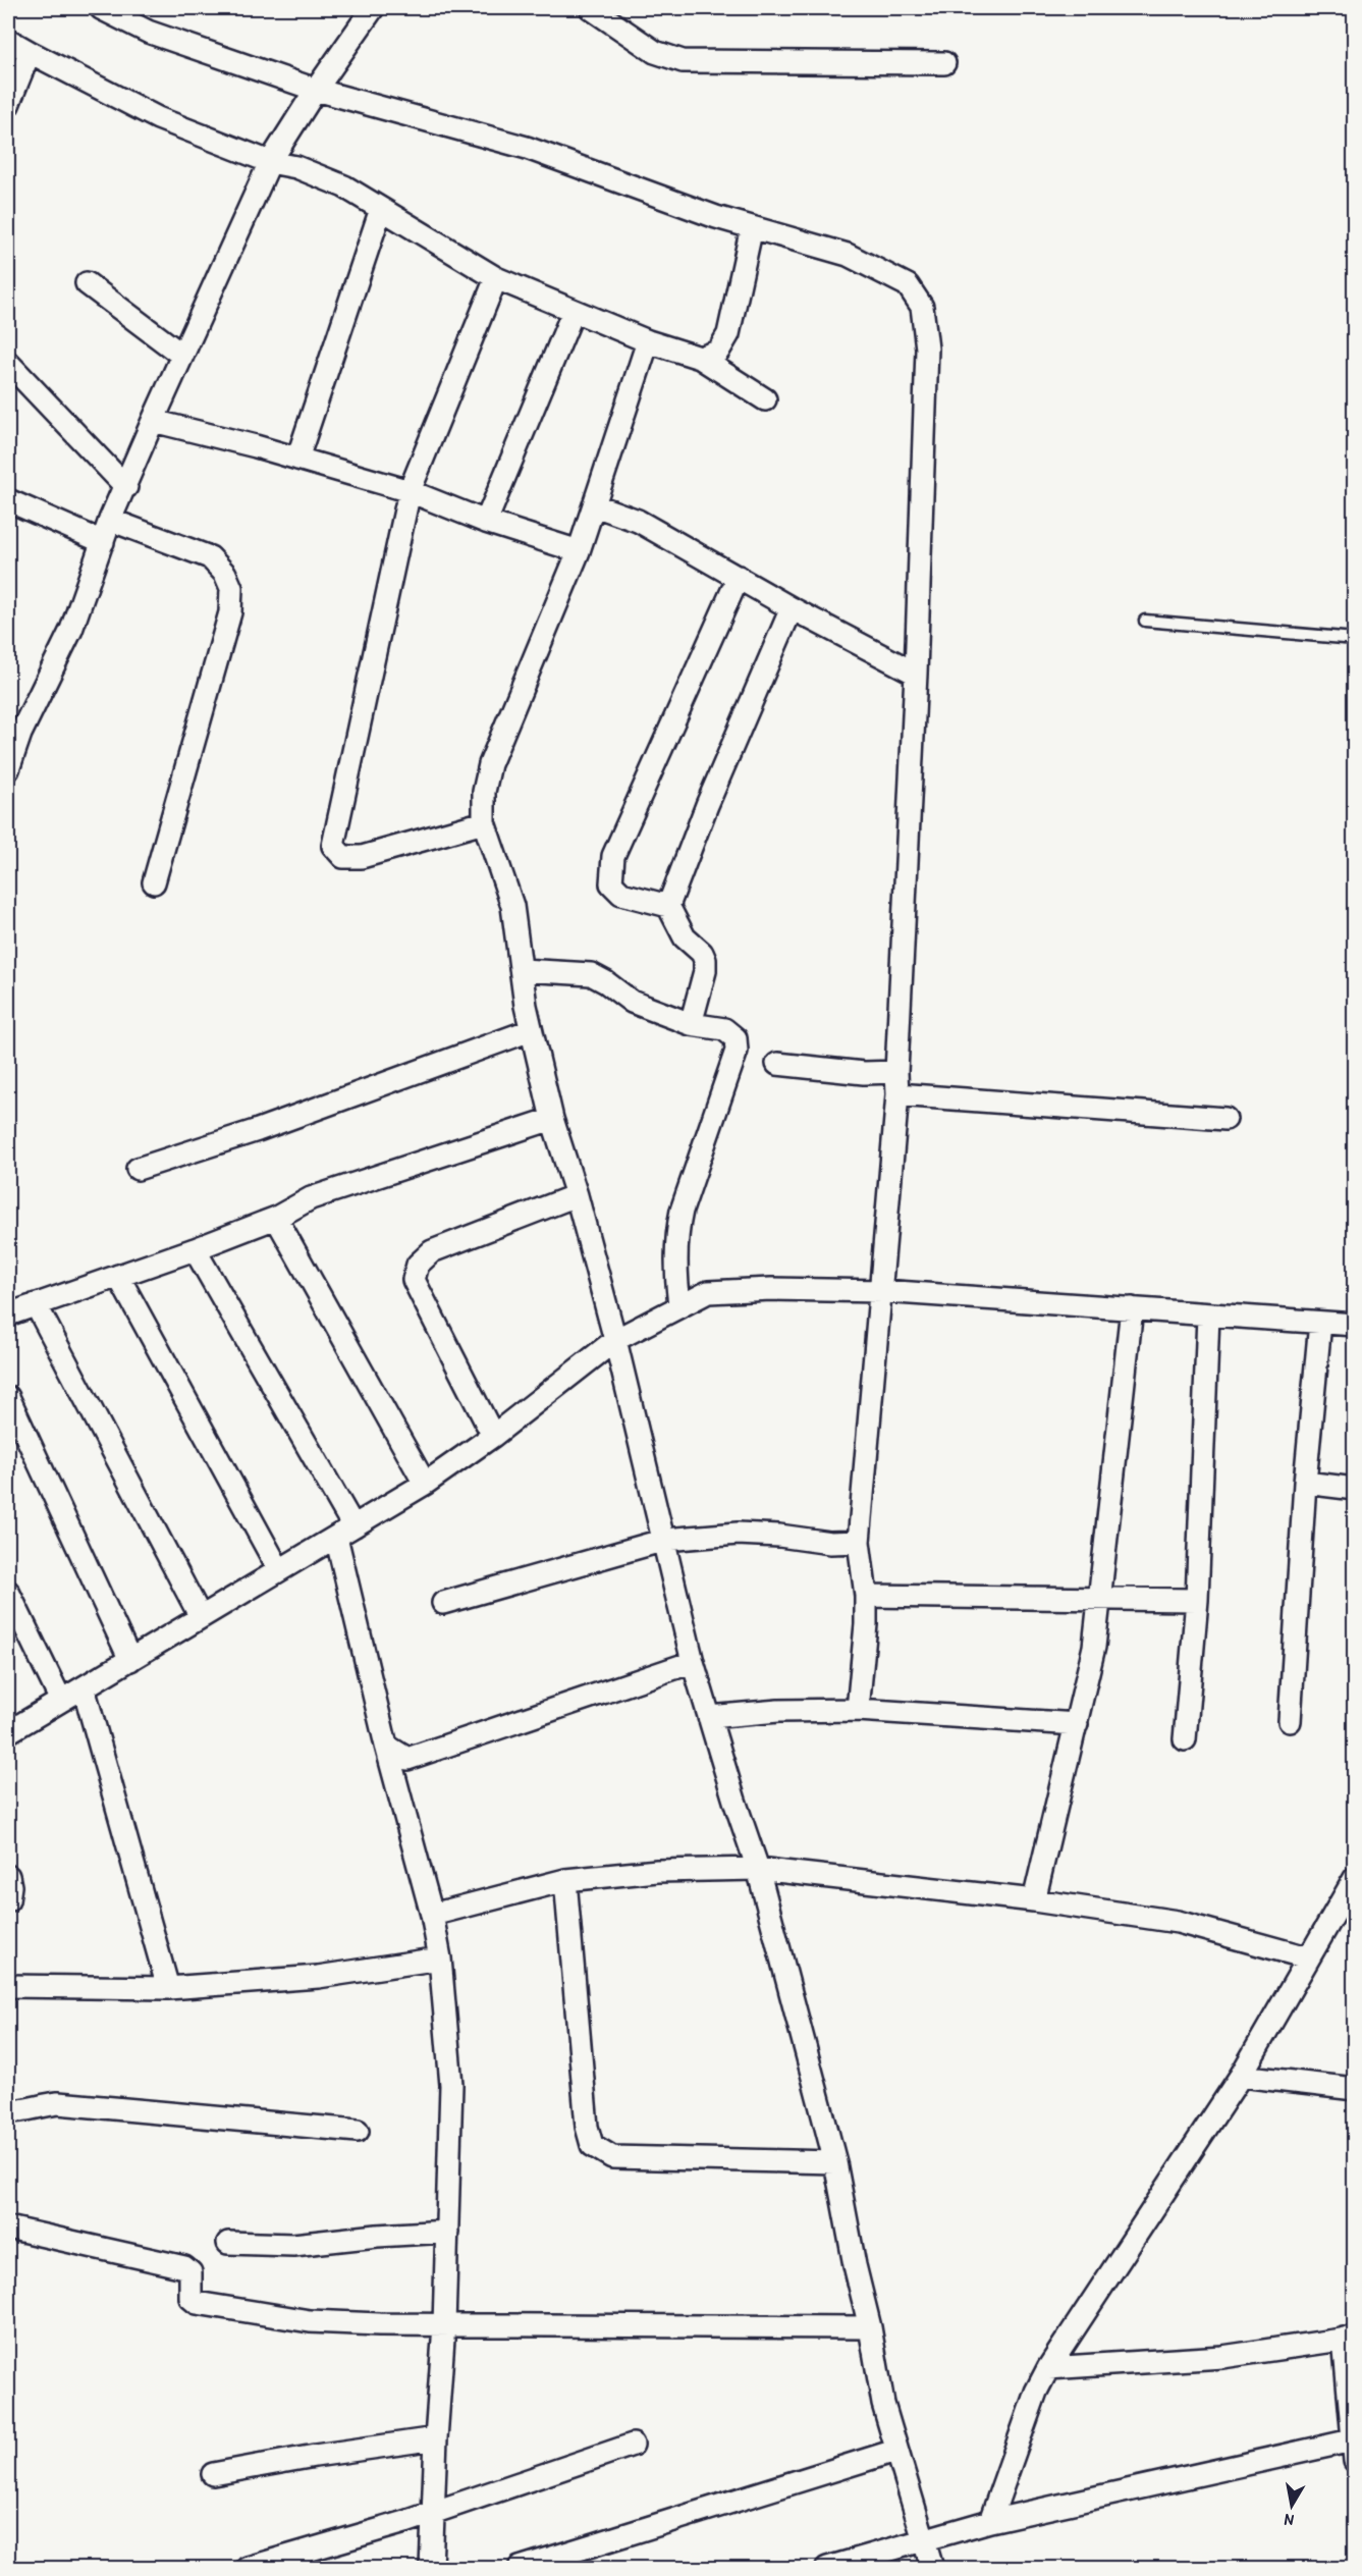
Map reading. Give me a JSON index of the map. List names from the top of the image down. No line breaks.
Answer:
{"north":"bottom"}
